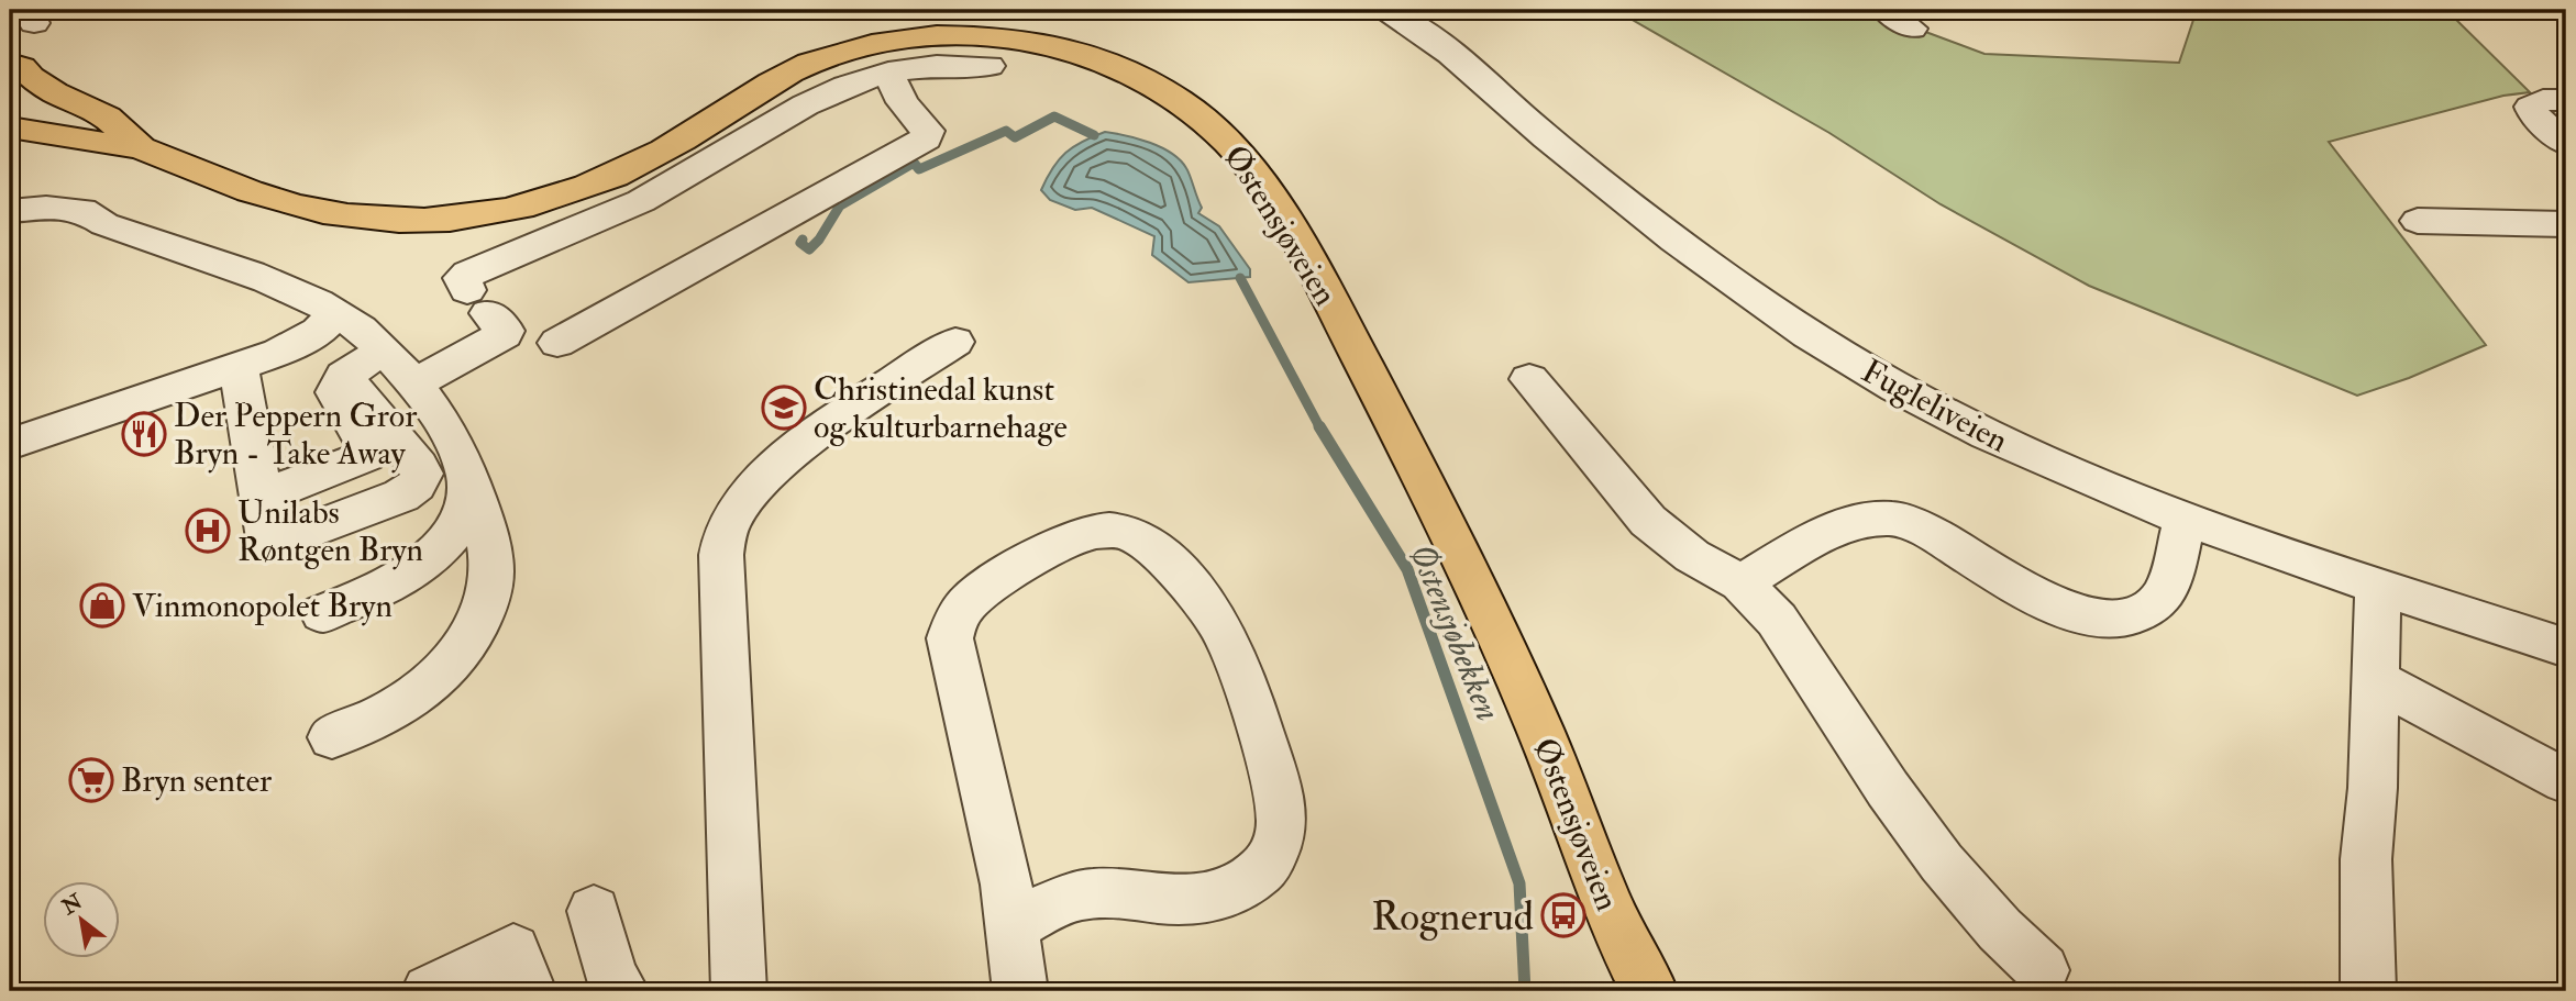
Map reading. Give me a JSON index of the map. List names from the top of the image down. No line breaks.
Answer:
{"streets":{"main road":["Østensjøveien"],"street":["Fugleliveien"]},"water":["Østensjøbekken"],"places":{"school or university":["Christinedal kunst og kulturbarnehage"],"restaurant":["Der Peppern Gror Bryn - Take Away"],"hospital":["Unilabs Røntgen Bryn"],"shop":["Vinmonopolet Bryn"],"supermarket":["Bryn senter"],"bus stop":["Rognerud"]},"north":"top left"}
